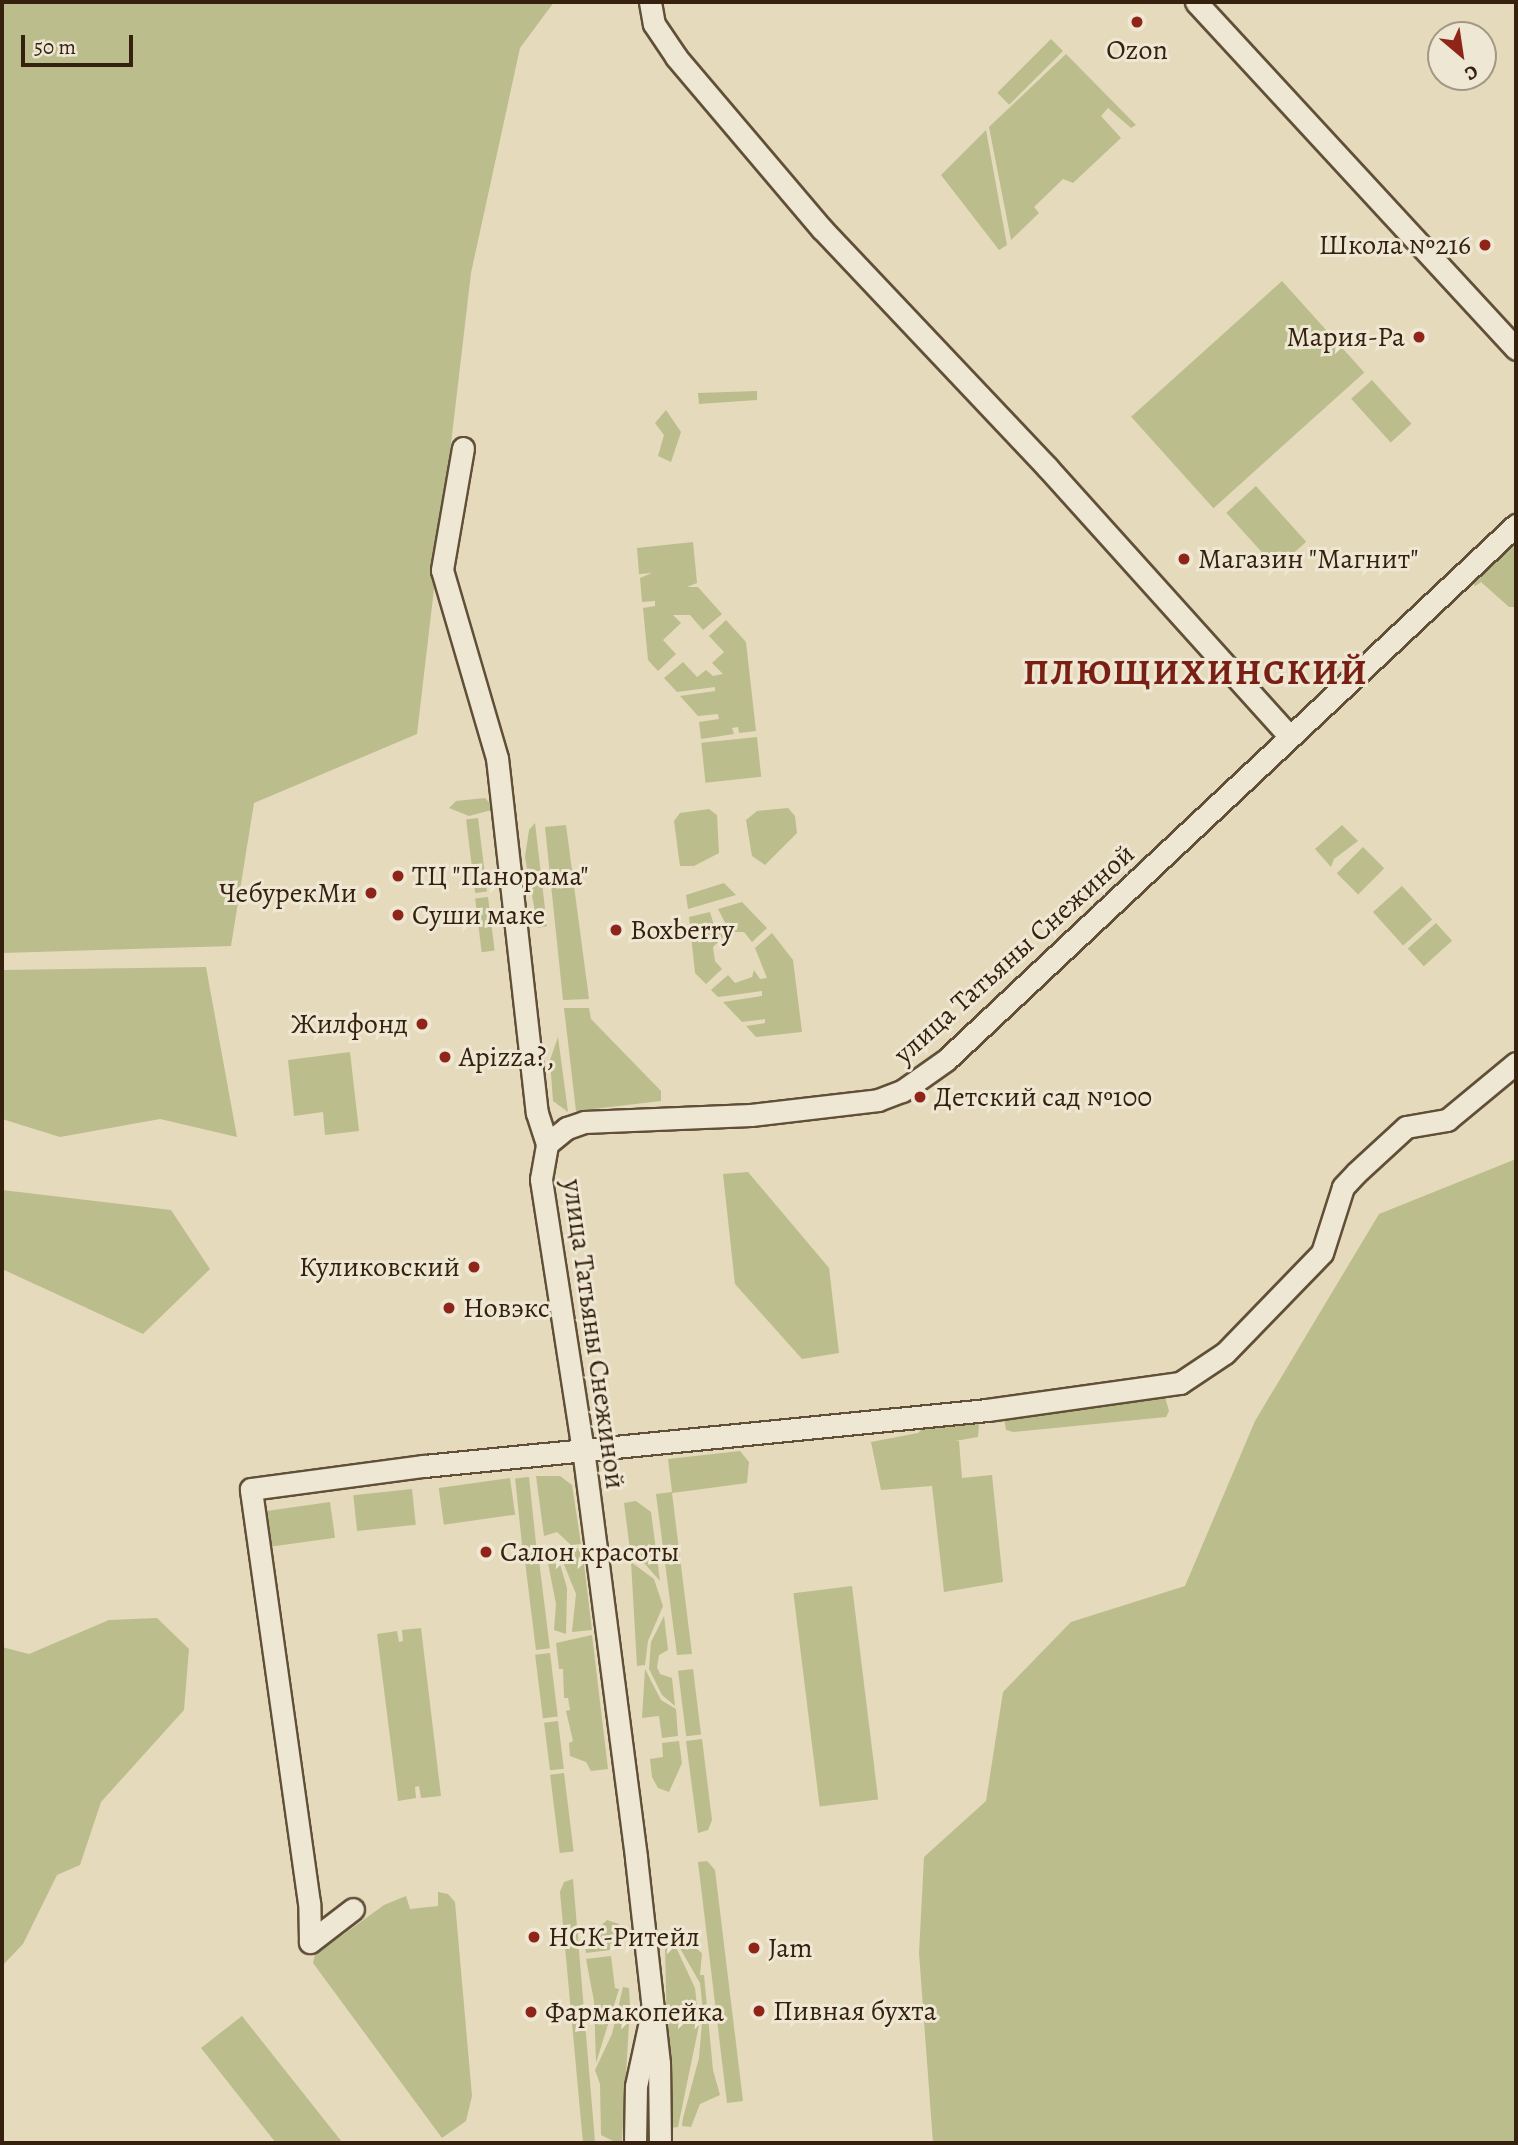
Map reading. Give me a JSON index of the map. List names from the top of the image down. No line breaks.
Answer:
{"streets":{"street":["улица Татьяны Снежиной"]},"districts":["ПЛЮЩИХИНСКИЙ"],"places":["Ozon","Школа №216","Мария-Ра","Магазин \"Магнит\"","ТЦ \"Панорама\"","ЧебурекМи","Суши маке","Boxberry","Жилфонд","Apizza?,","Детский сад №100","Куликовский","Новэкс","Салон красоты","НСК-Ритейл","Jam","Пивная бухта","Фармакопейка"],"scale_bar":"50 m","north":"bottom right"}
